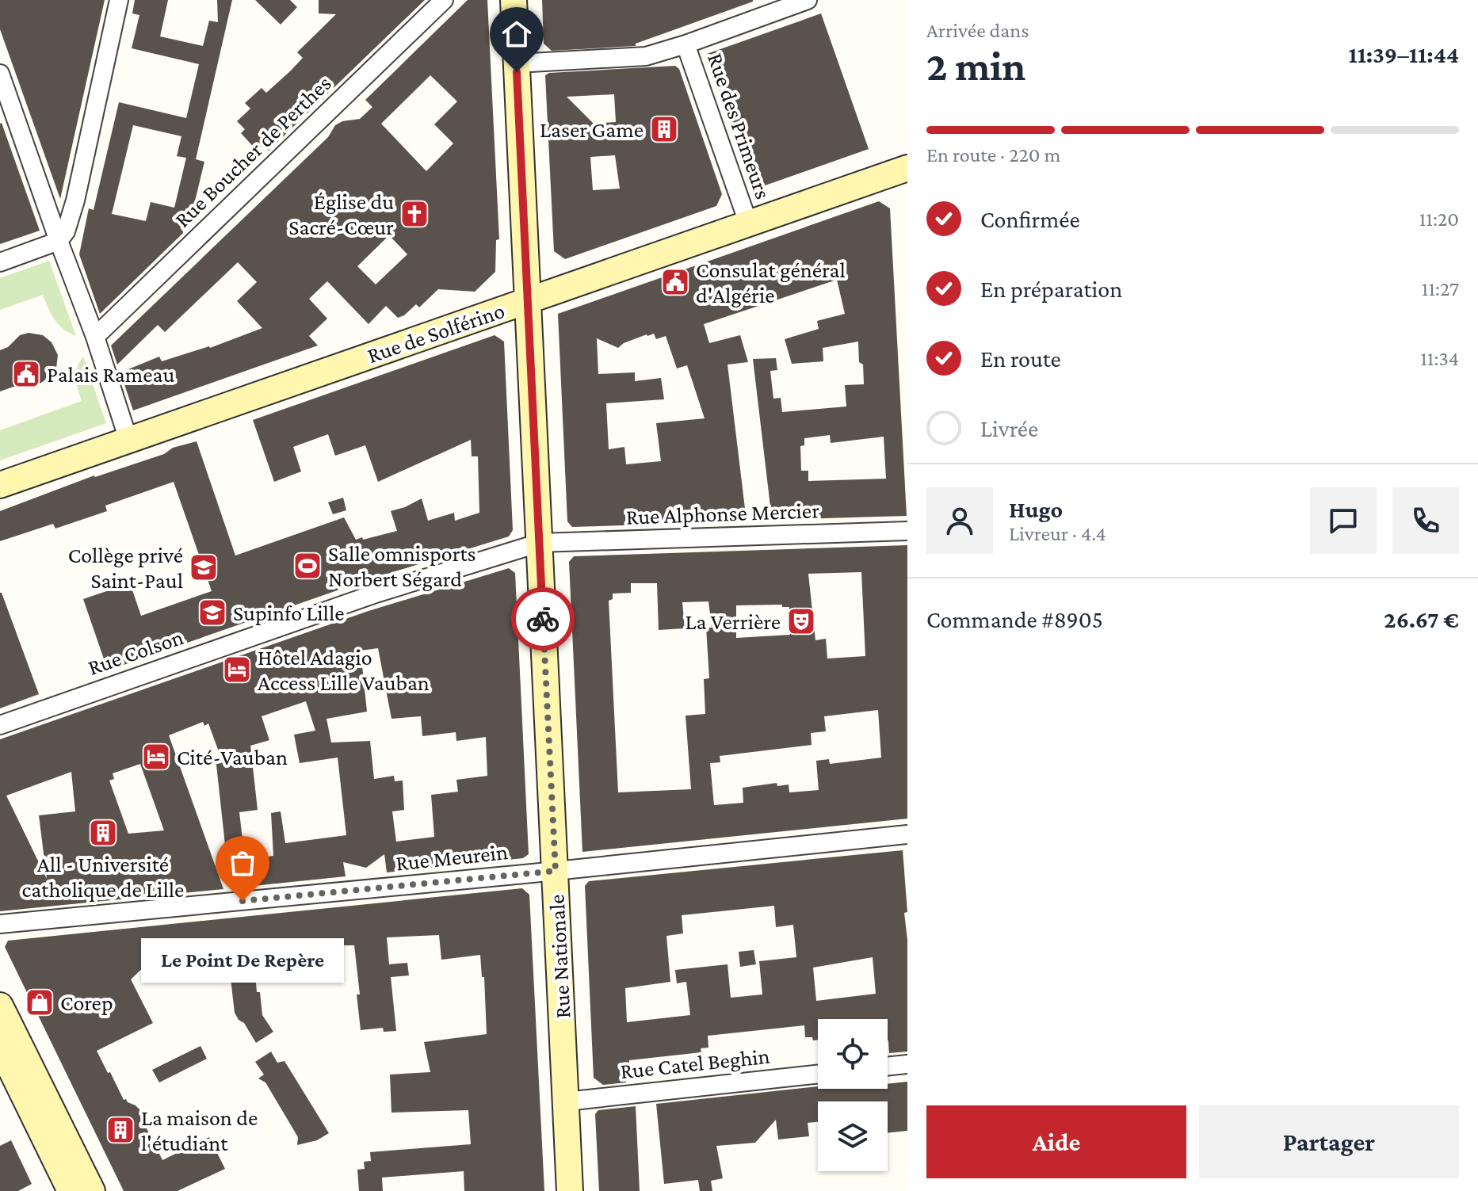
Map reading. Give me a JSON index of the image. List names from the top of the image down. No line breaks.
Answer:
{"streets":{"main road":["Rue de Solférino","Rue Nationale"],"street":["Rue des Primeurs","Rue Boucher de Perthes","Rue Alphonse Mercier","Rue Colson","Rue Meurein","Rue Catel Beghin"]},"crossings":[["Rue des Primeurs","Rue de Solférino"],["Rue de Solférino","Rue Nationale"],["Rue Alphonse Mercier","Rue Colson"],["Rue Alphonse Mercier","Rue Nationale"],["Rue Colson","Rue Nationale"],["Rue Meurein","Rue Nationale"],["Rue Nationale","Rue Catel Beghin"]],"places":{"building":["Laser Game","All - Université catholique de Lille","La maison de l'étudiant"],"church":["Église du Sacré-Cœur"],"public building":["Consulat général d'Algérie","Palais Rameau"],"sports":["Salle omnisports Norbert Ségard"],"school or university":["Collège privé Saint-Paul","Supinfo Lille"],"theatre":["La Verrière"],"hotel":["Hôtel Adagio Access Lille Vauban","Cité-Vauban"],"other":["Le Point De Repère"],"shop":["Corep"]},"page":{"heading":["2 min","Arrivée dans","11:39–11:44"],"panel":["Hugo","Livreur · 4.4","Commande #8905","26.67 €"],"bar":"En route · 220 m","list":[["Confirmée","11:20"],["En préparation","11:27"],["En route","11:34"],"Livrée"],"bubble":"Le Point De Repère","buttons":["Aide","Partager"]}}
